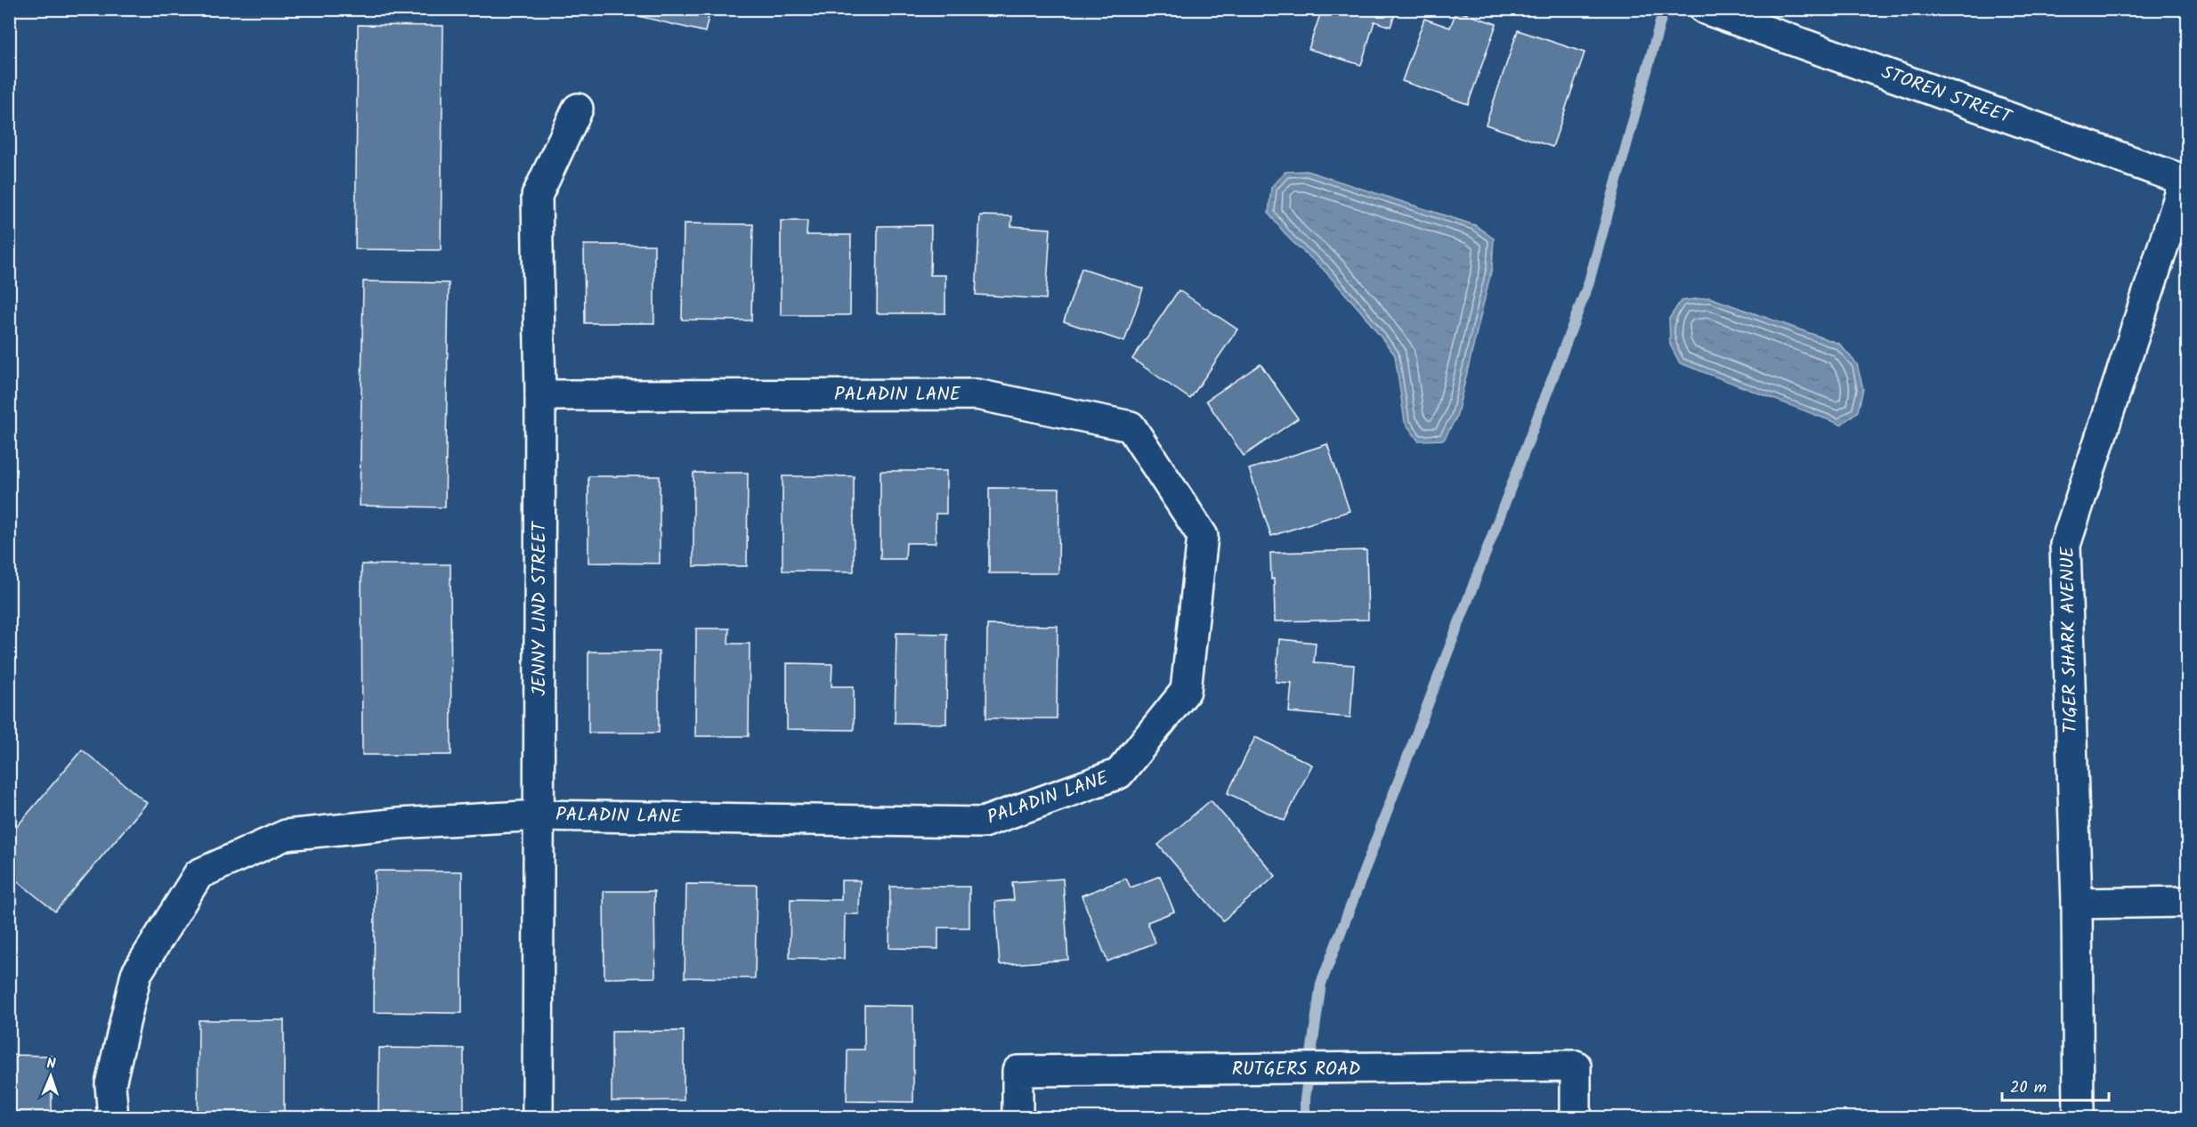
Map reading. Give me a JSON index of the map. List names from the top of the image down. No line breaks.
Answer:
{"streets":{"street":["STOREN STREET","PALADIN LANE","JENNY LIND STREET","TIGER SHARK AVENUE","RUTGERS ROAD"]},"crossings":[["STOREN STREET","TIGER SHARK AVENUE"],["PALADIN LANE","JENNY LIND STREET"]],"scale_bar":"20 m","north":"top"}
